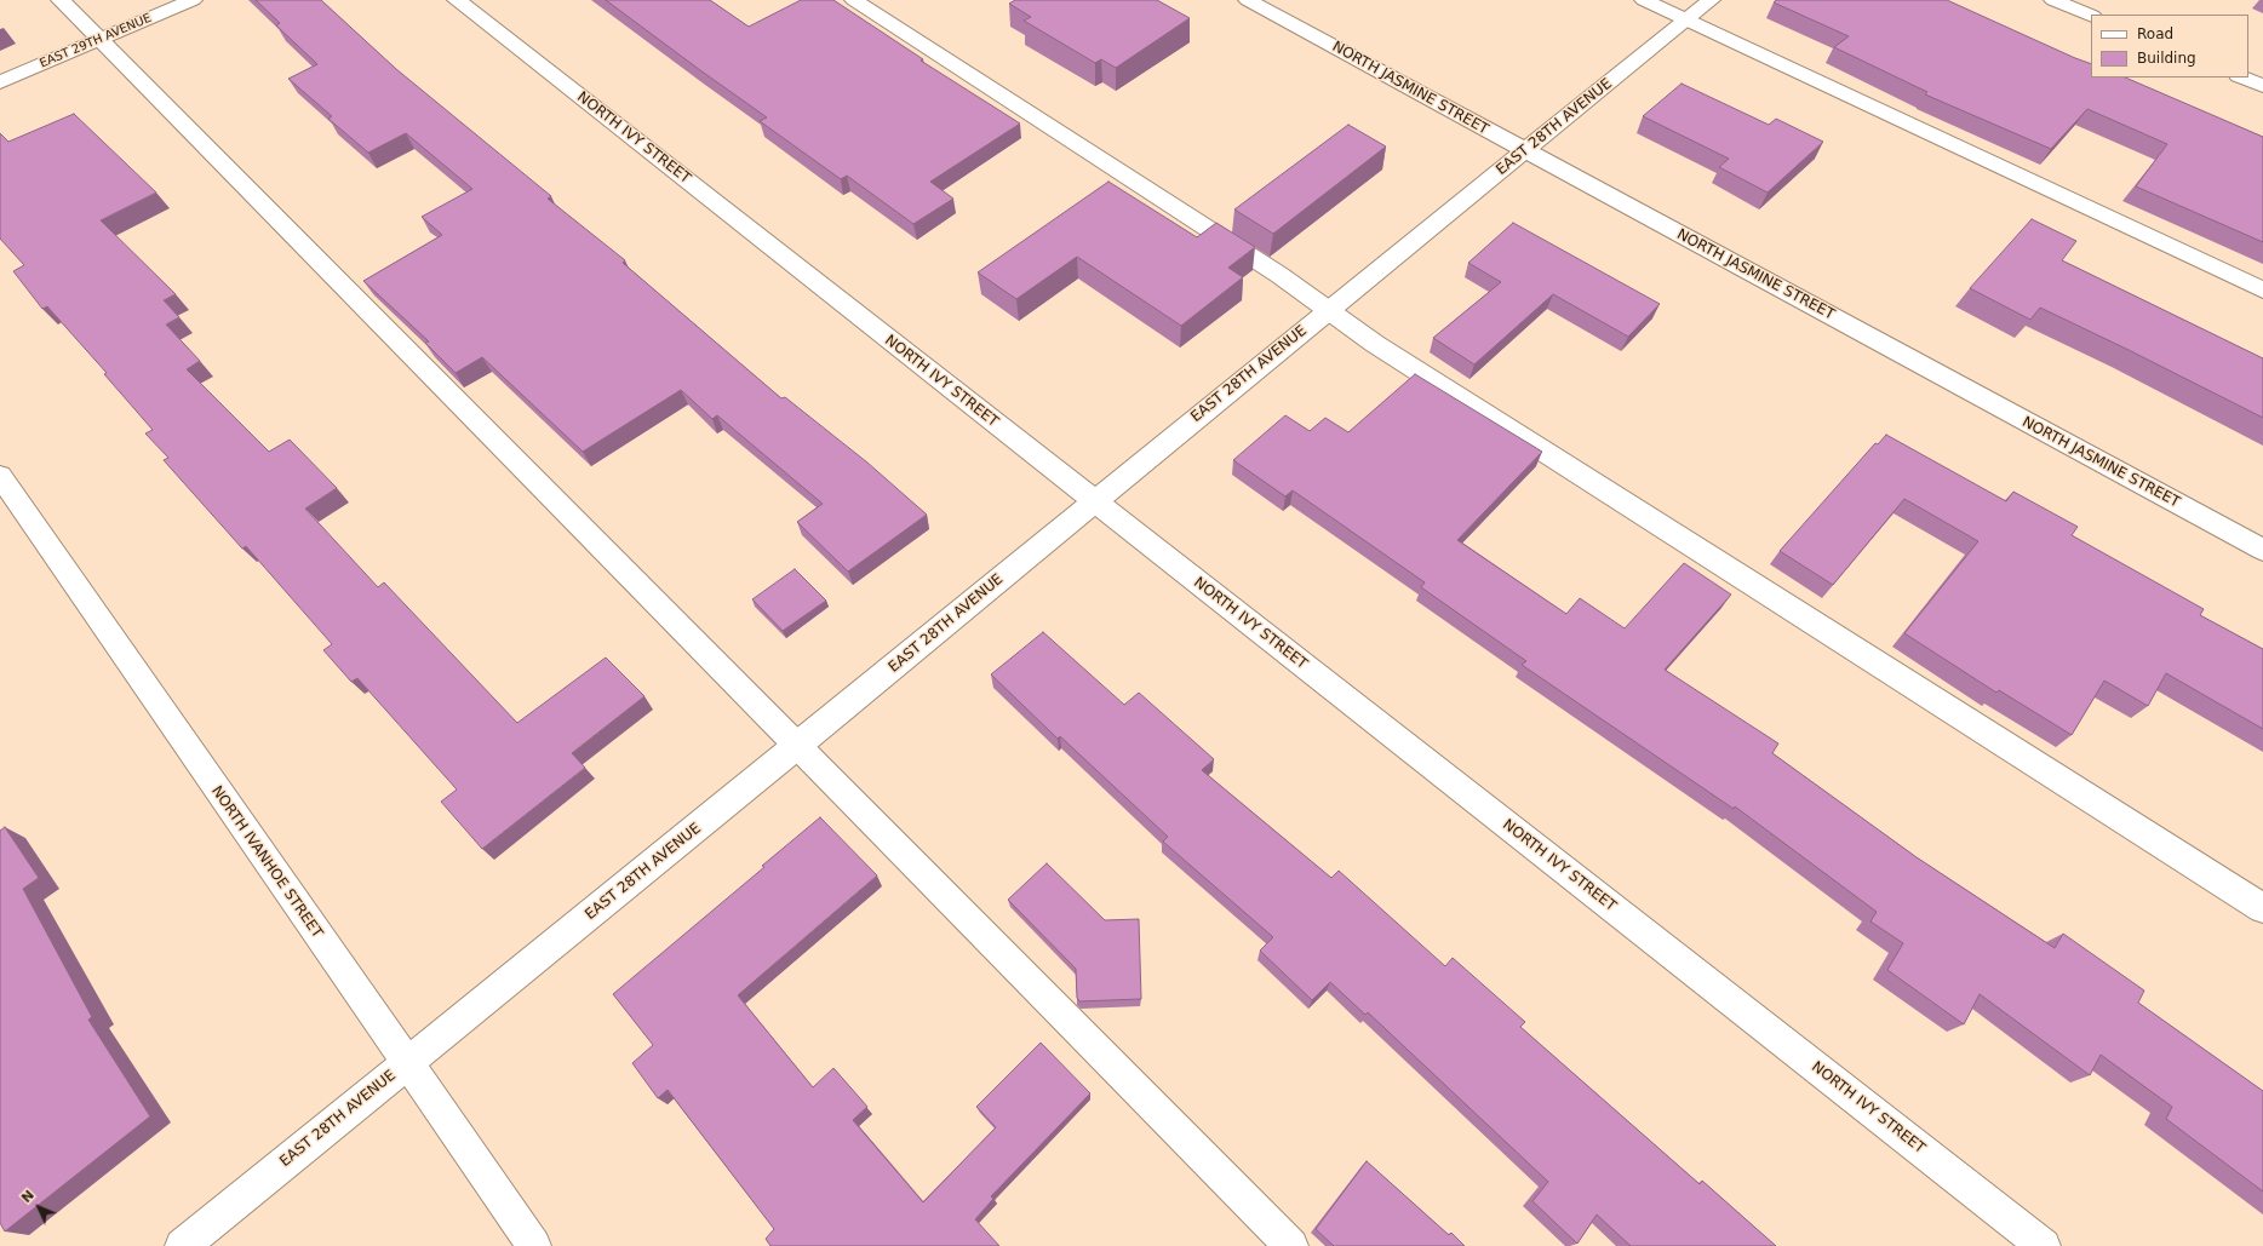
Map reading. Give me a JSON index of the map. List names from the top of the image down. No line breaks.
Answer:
{"streets":{"street":["EAST 29TH AVENUE","NORTH JASMINE STREET","EAST 28TH AVENUE","NORTH IVY STREET","NORTH IVANHOE STREET"]},"crossings":[["NORTH JASMINE STREET","EAST 28TH AVENUE"],["EAST 28TH AVENUE","NORTH IVY STREET"],["EAST 28TH AVENUE","NORTH IVANHOE STREET"]],"legend":["Road","Building"],"north":"top left"}
